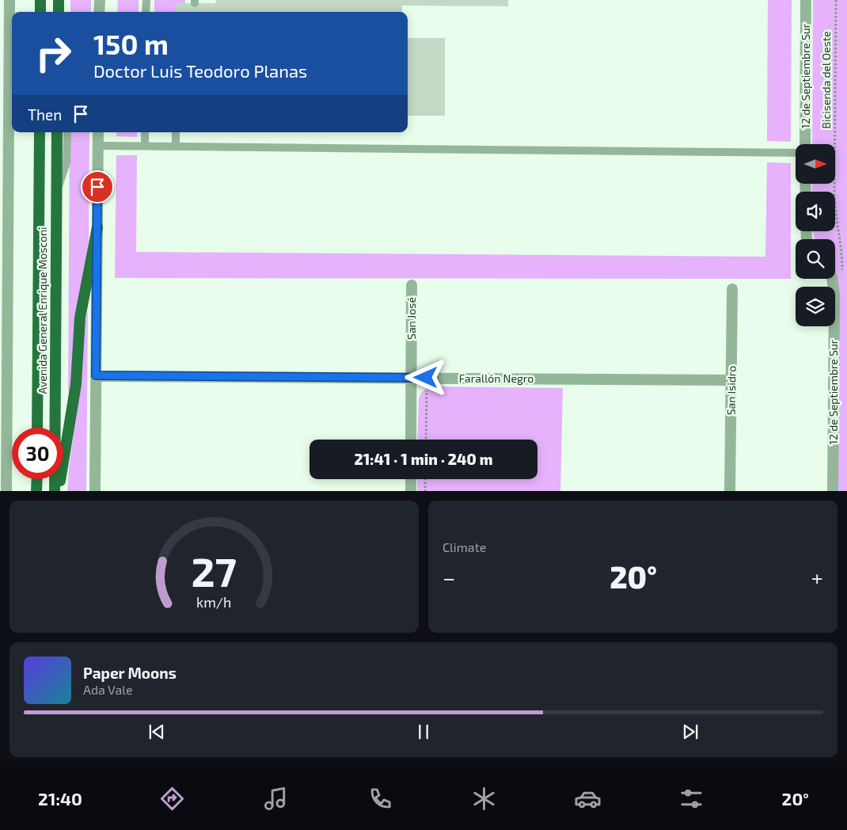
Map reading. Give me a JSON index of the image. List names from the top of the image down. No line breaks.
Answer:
{"streets":{"highway":["Avenida General Enrique Mosconi"],"street":["12 de Septiembre Sur","San José","Farallón Negro","San Isidro"],"path":["Bicisenda del Oeste"]},"crossings":[["San José","Farallón Negro"],["Farallón Negro","San Isidro"]],"north":"right","page":{"turn":["150 m","Doctor Luis Teodoro Planas"],"then":"Then","limit":"30","trip":"21:41 · 1 min · 240 m","tile":"Climate","heat":["−","20°","+"],"song":["Paper Moons","Ada Vale"],"tabs":["21:40","20°"],"gauge":["27","km/h"]}}
